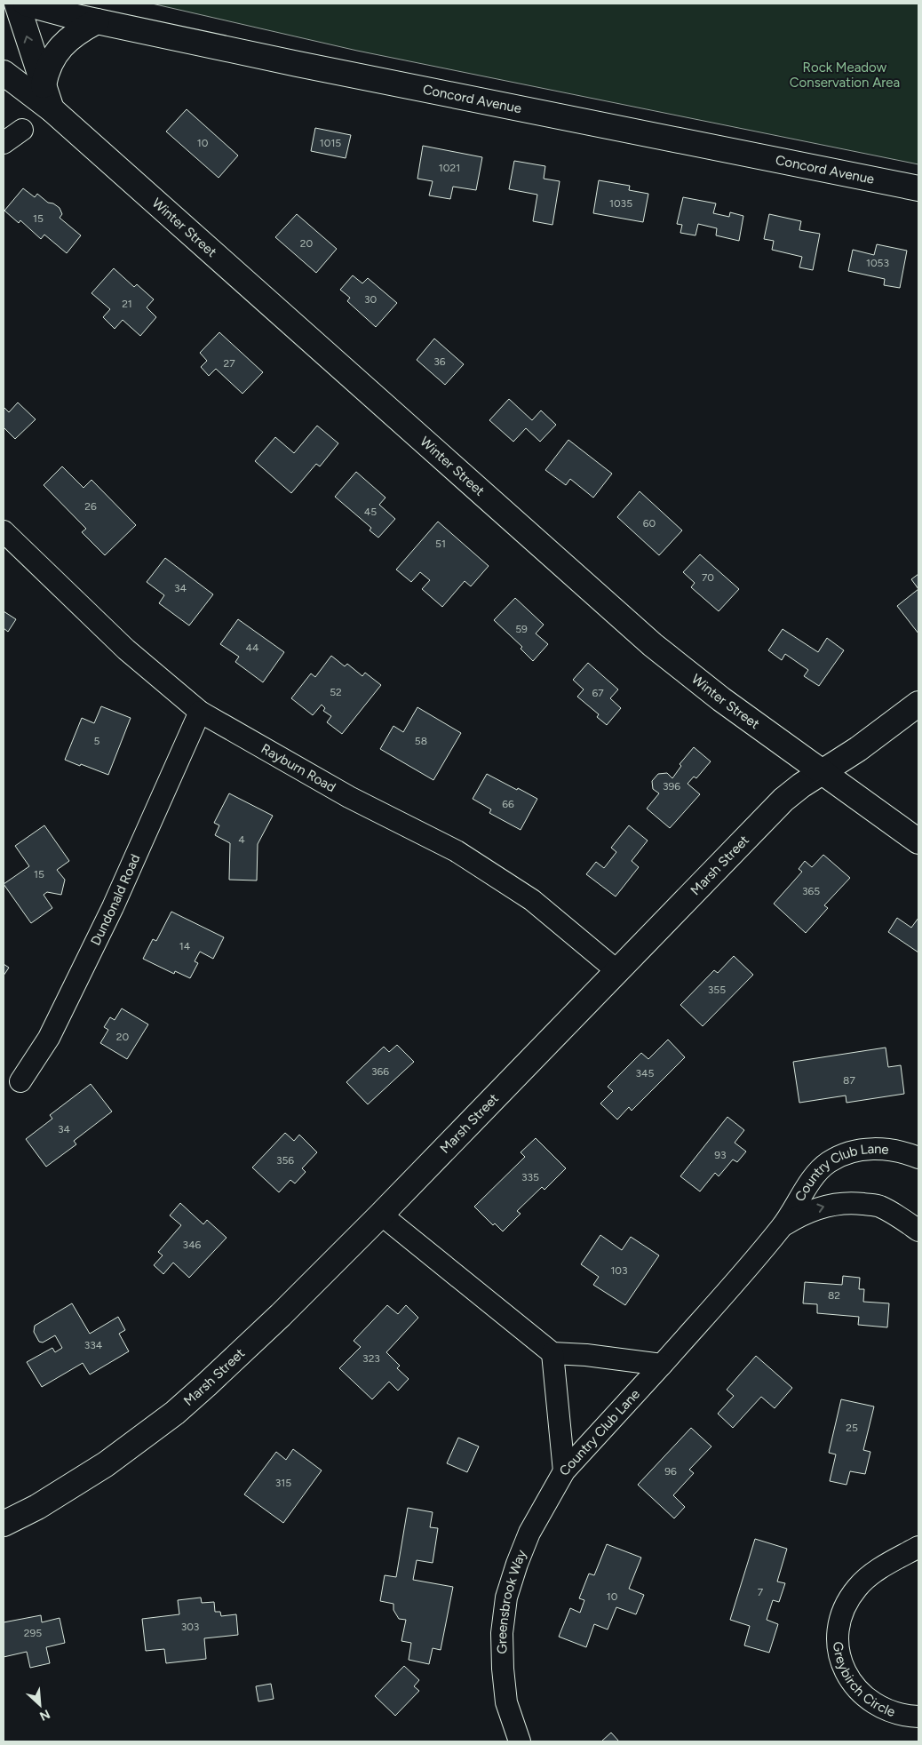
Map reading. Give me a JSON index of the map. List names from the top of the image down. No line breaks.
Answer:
{"streets":{"main road":["Concord Avenue","Winter Street","Marsh Street"],"street":["Rayburn Road","Dundonald Road","Country Club Lane","Greensbrook Way","Greybirch Circle"]},"crossings":[["Winter Street","Marsh Street"],["Rayburn Road","Marsh Street"],["Rayburn Road","Dundonald Road"],["Country Club Lane","Greensbrook Way"]],"parks":["Rock Meadow Conservation Area"],"house_numbers":["10","1015","1021","1035","15","20","1053","30","21","36","27","26","45","60","51","70","34","59","44","52","67","5","58","396","66","4","15","365","14","355","20","366","345","87","34","93","356","335","346","103","82","334","323","25","96","315","7","10","303","295"],"north":"bottom right"}
